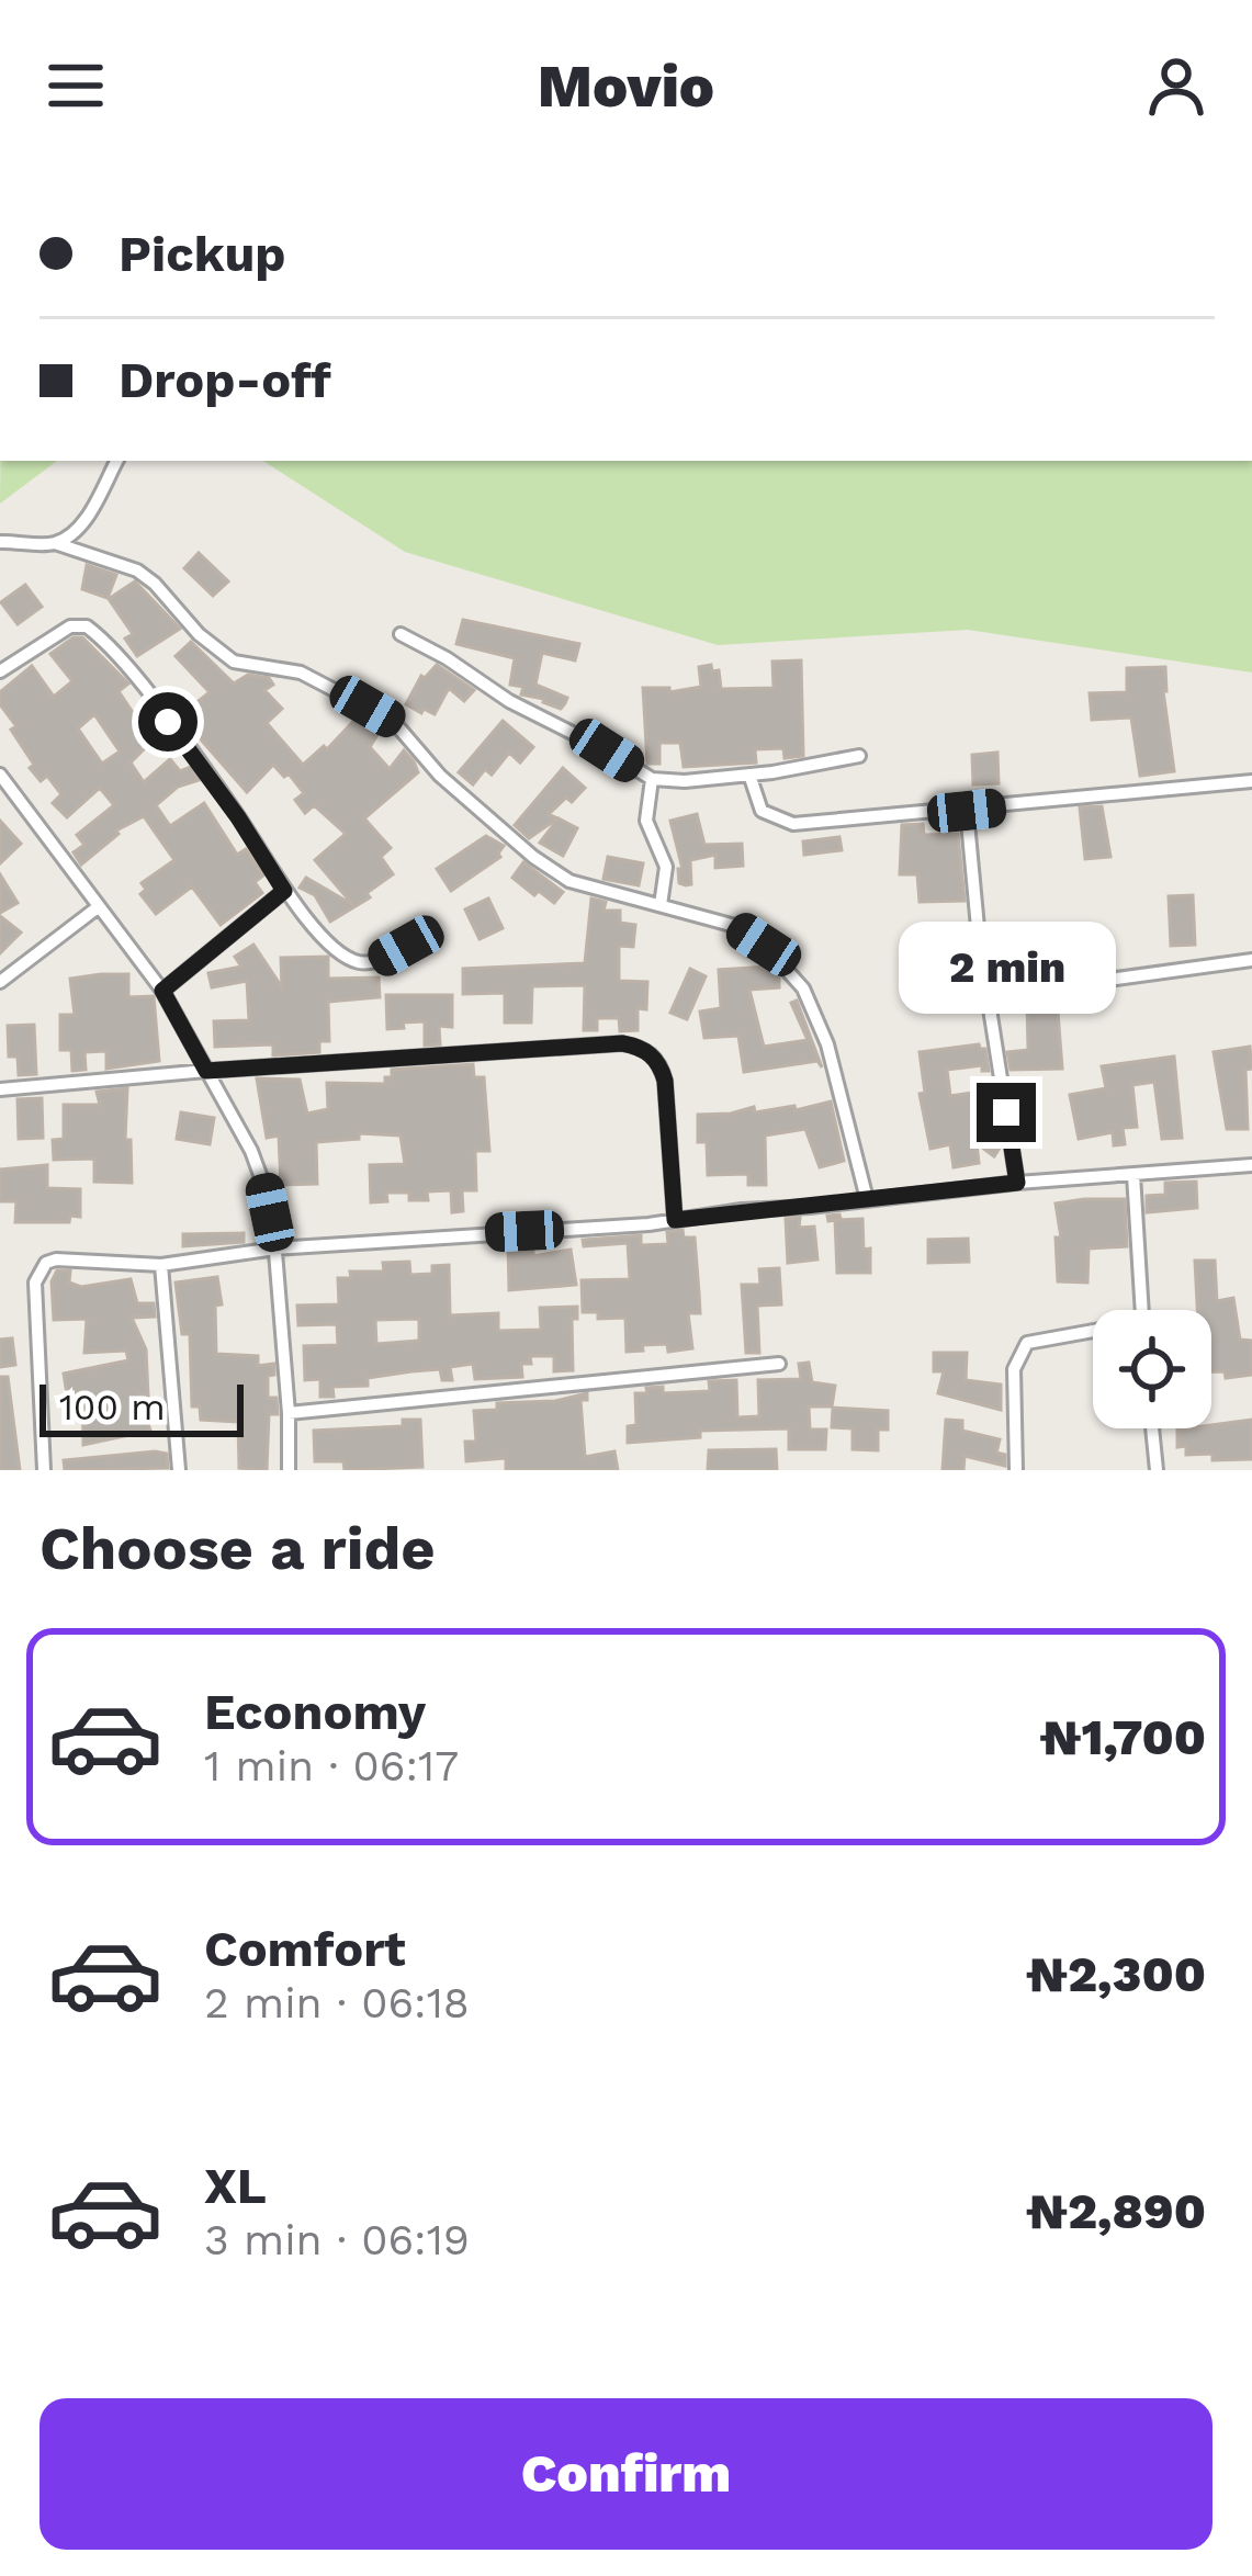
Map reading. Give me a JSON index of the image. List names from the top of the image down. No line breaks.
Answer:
{"scale_bar":"100 m","page":{"header":"Movio","banner":["Pickup","Drop-off"],"bubble":"2 min","scale":"100 m","heading":"Choose a ride","list":[{"name":"Economy","note":"1 min · 06:17","value":"₦1,700"},{"name":"Comfort","note":"2 min · 06:18","value":"₦2,300"},{"name":"XL","note":"3 min · 06:19","value":"₦2,890"}],"buttons":"Confirm"}}
